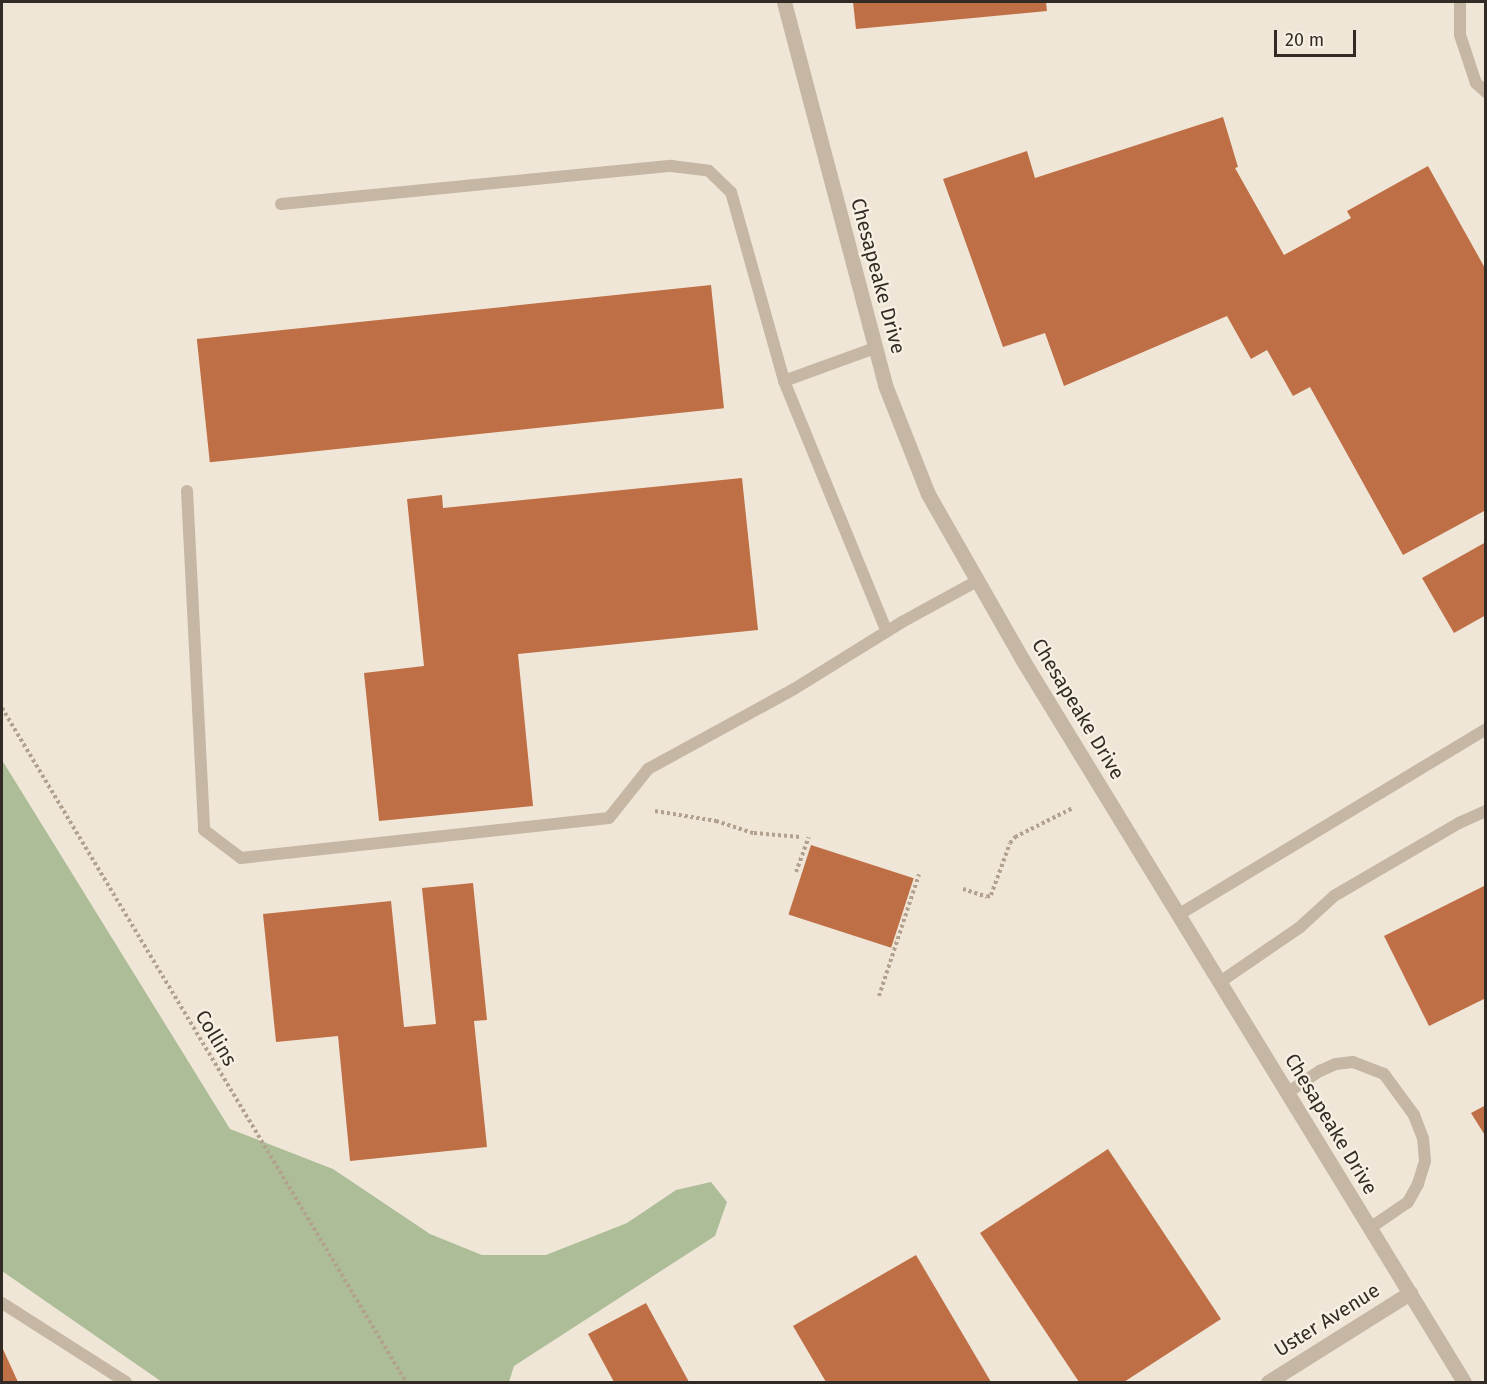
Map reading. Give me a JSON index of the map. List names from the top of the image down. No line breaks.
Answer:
{"streets":{"street":["Chesapeake Drive","Uster Avenue"],"path":["Collins"]},"crossings":[["Chesapeake Drive","Uster Avenue"]],"scale_bar":"20 m"}
